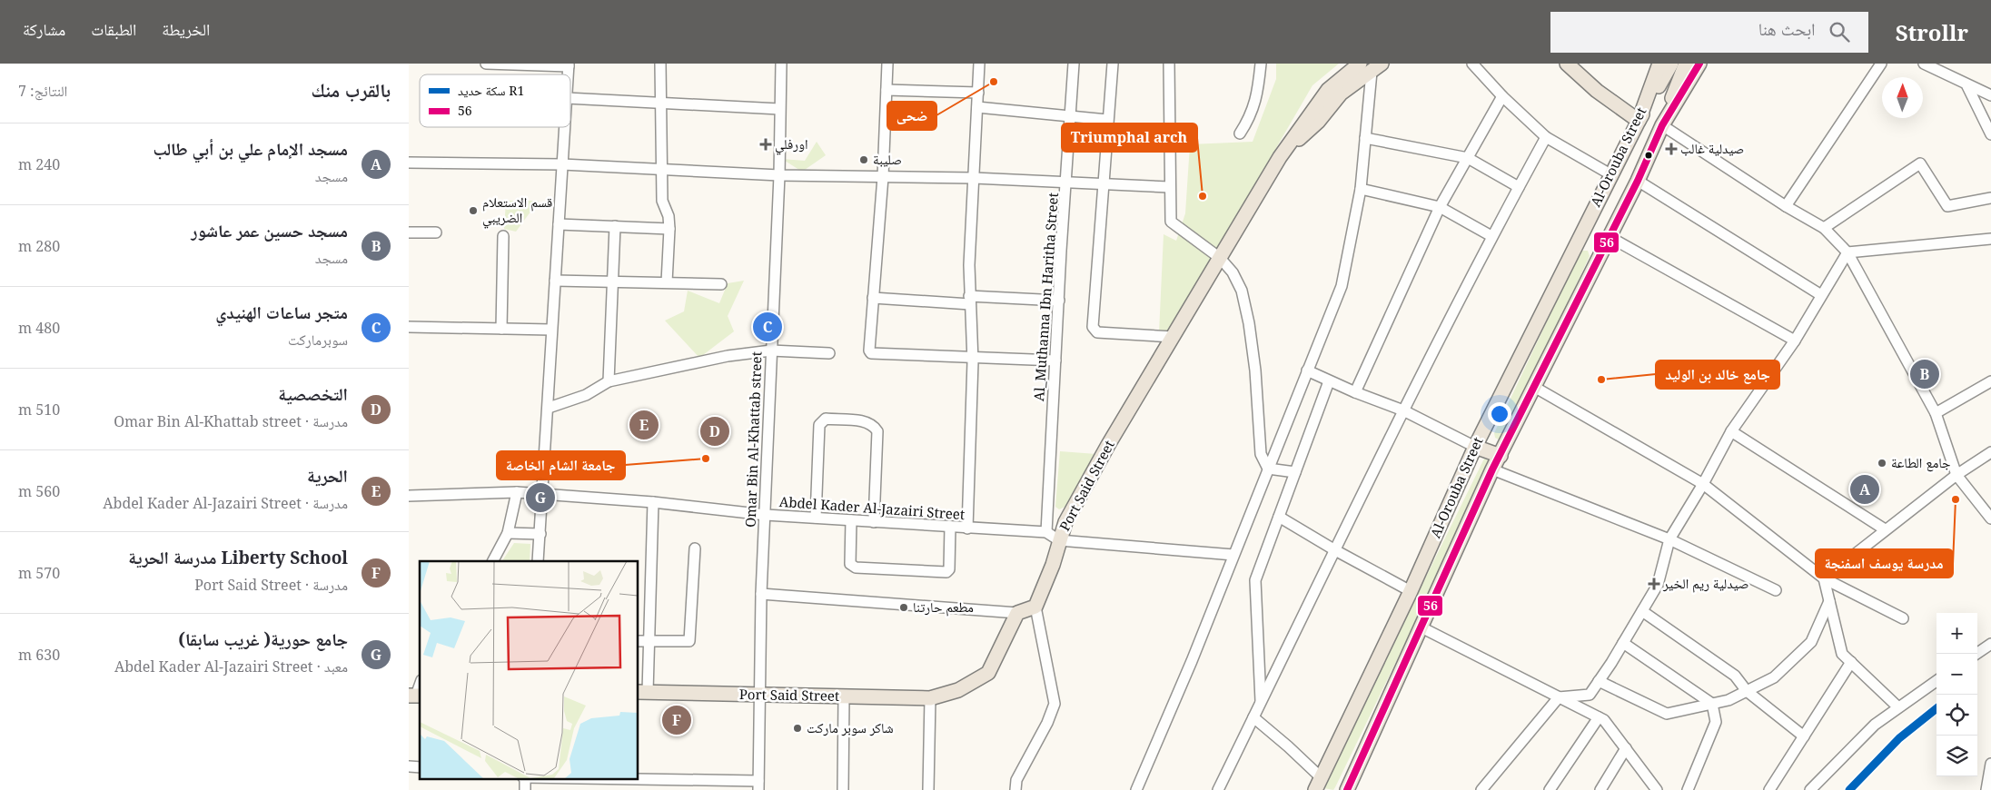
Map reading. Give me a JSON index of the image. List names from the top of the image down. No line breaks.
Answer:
{"streets":{"main road":["Al-Orouba Street","Port Said Street"],"street":["Al_Muthanna Ibn Haritha Street","Omar Bin Al-Khattab street","Abdel Kader Al-Jazairi Street"]},"crossings":[["Al_Muthanna Ibn Haritha Street","Abdel Kader Al-Jazairi Street"],["Omar Bin Al-Khattab street","Port Said Street"],["Omar Bin Al-Khattab street","Abdel Kader Al-Jazairi Street"]],"places":{"other":["ضحى","صليبة","Triumphal arch","قسم الاستعلام الضريبي","جامع خالد بن الوليد","جامعة الشام الخاصة","جامع الطاعة","مدرسة يوسف اسفنجة","مطعم حارتنا","شاكر سوبر ماركت"],"health":["اورفلي","صيدلية غالب","صيدلية ريم الخير"]},"lines":["transit line 56","rail line R1"],"legend":["سكة حديد R1","56"],"north":"top","page":{"header":"Strollr","search":"ابحث هنا","nav":["الخريطة","الطبقات","مشاركة"],"heading":["بالقرب منك","النتائج: 7"],"list":[{"mark":"A","name":"مسجد الإمام علي بن أبي طالب","note":"مسجد","value":"240 m"},{"mark":"B","name":"مسجد حسين عمر عاشور","note":"مسجد","value":"280 m"},{"mark":"C","name":"متجر ساعات الهنيدي","note":"سوبرماركت","value":"480 m"},{"mark":"D","name":"التخصصية","note":"مدرسة · Omar Bin Al-Khattab street","value":"510 m"},{"mark":"E","name":"الحرية","note":"مدرسة · Abdel Kader Al-Jazairi Street","value":"560 m"},{"mark":"F","name":"Liberty School مدرسة الحرية","note":"مدرسة · Port Said Street","value":"570 m"},{"mark":"G","name":"جامع حورية( غريب سابقا)","note":"معبد · Abdel Kader Al-Jazairi Street","value":"630 m"}],"pins":["C","B","E","D","A","G","F"],"map_buttons":["+","−"]}}
